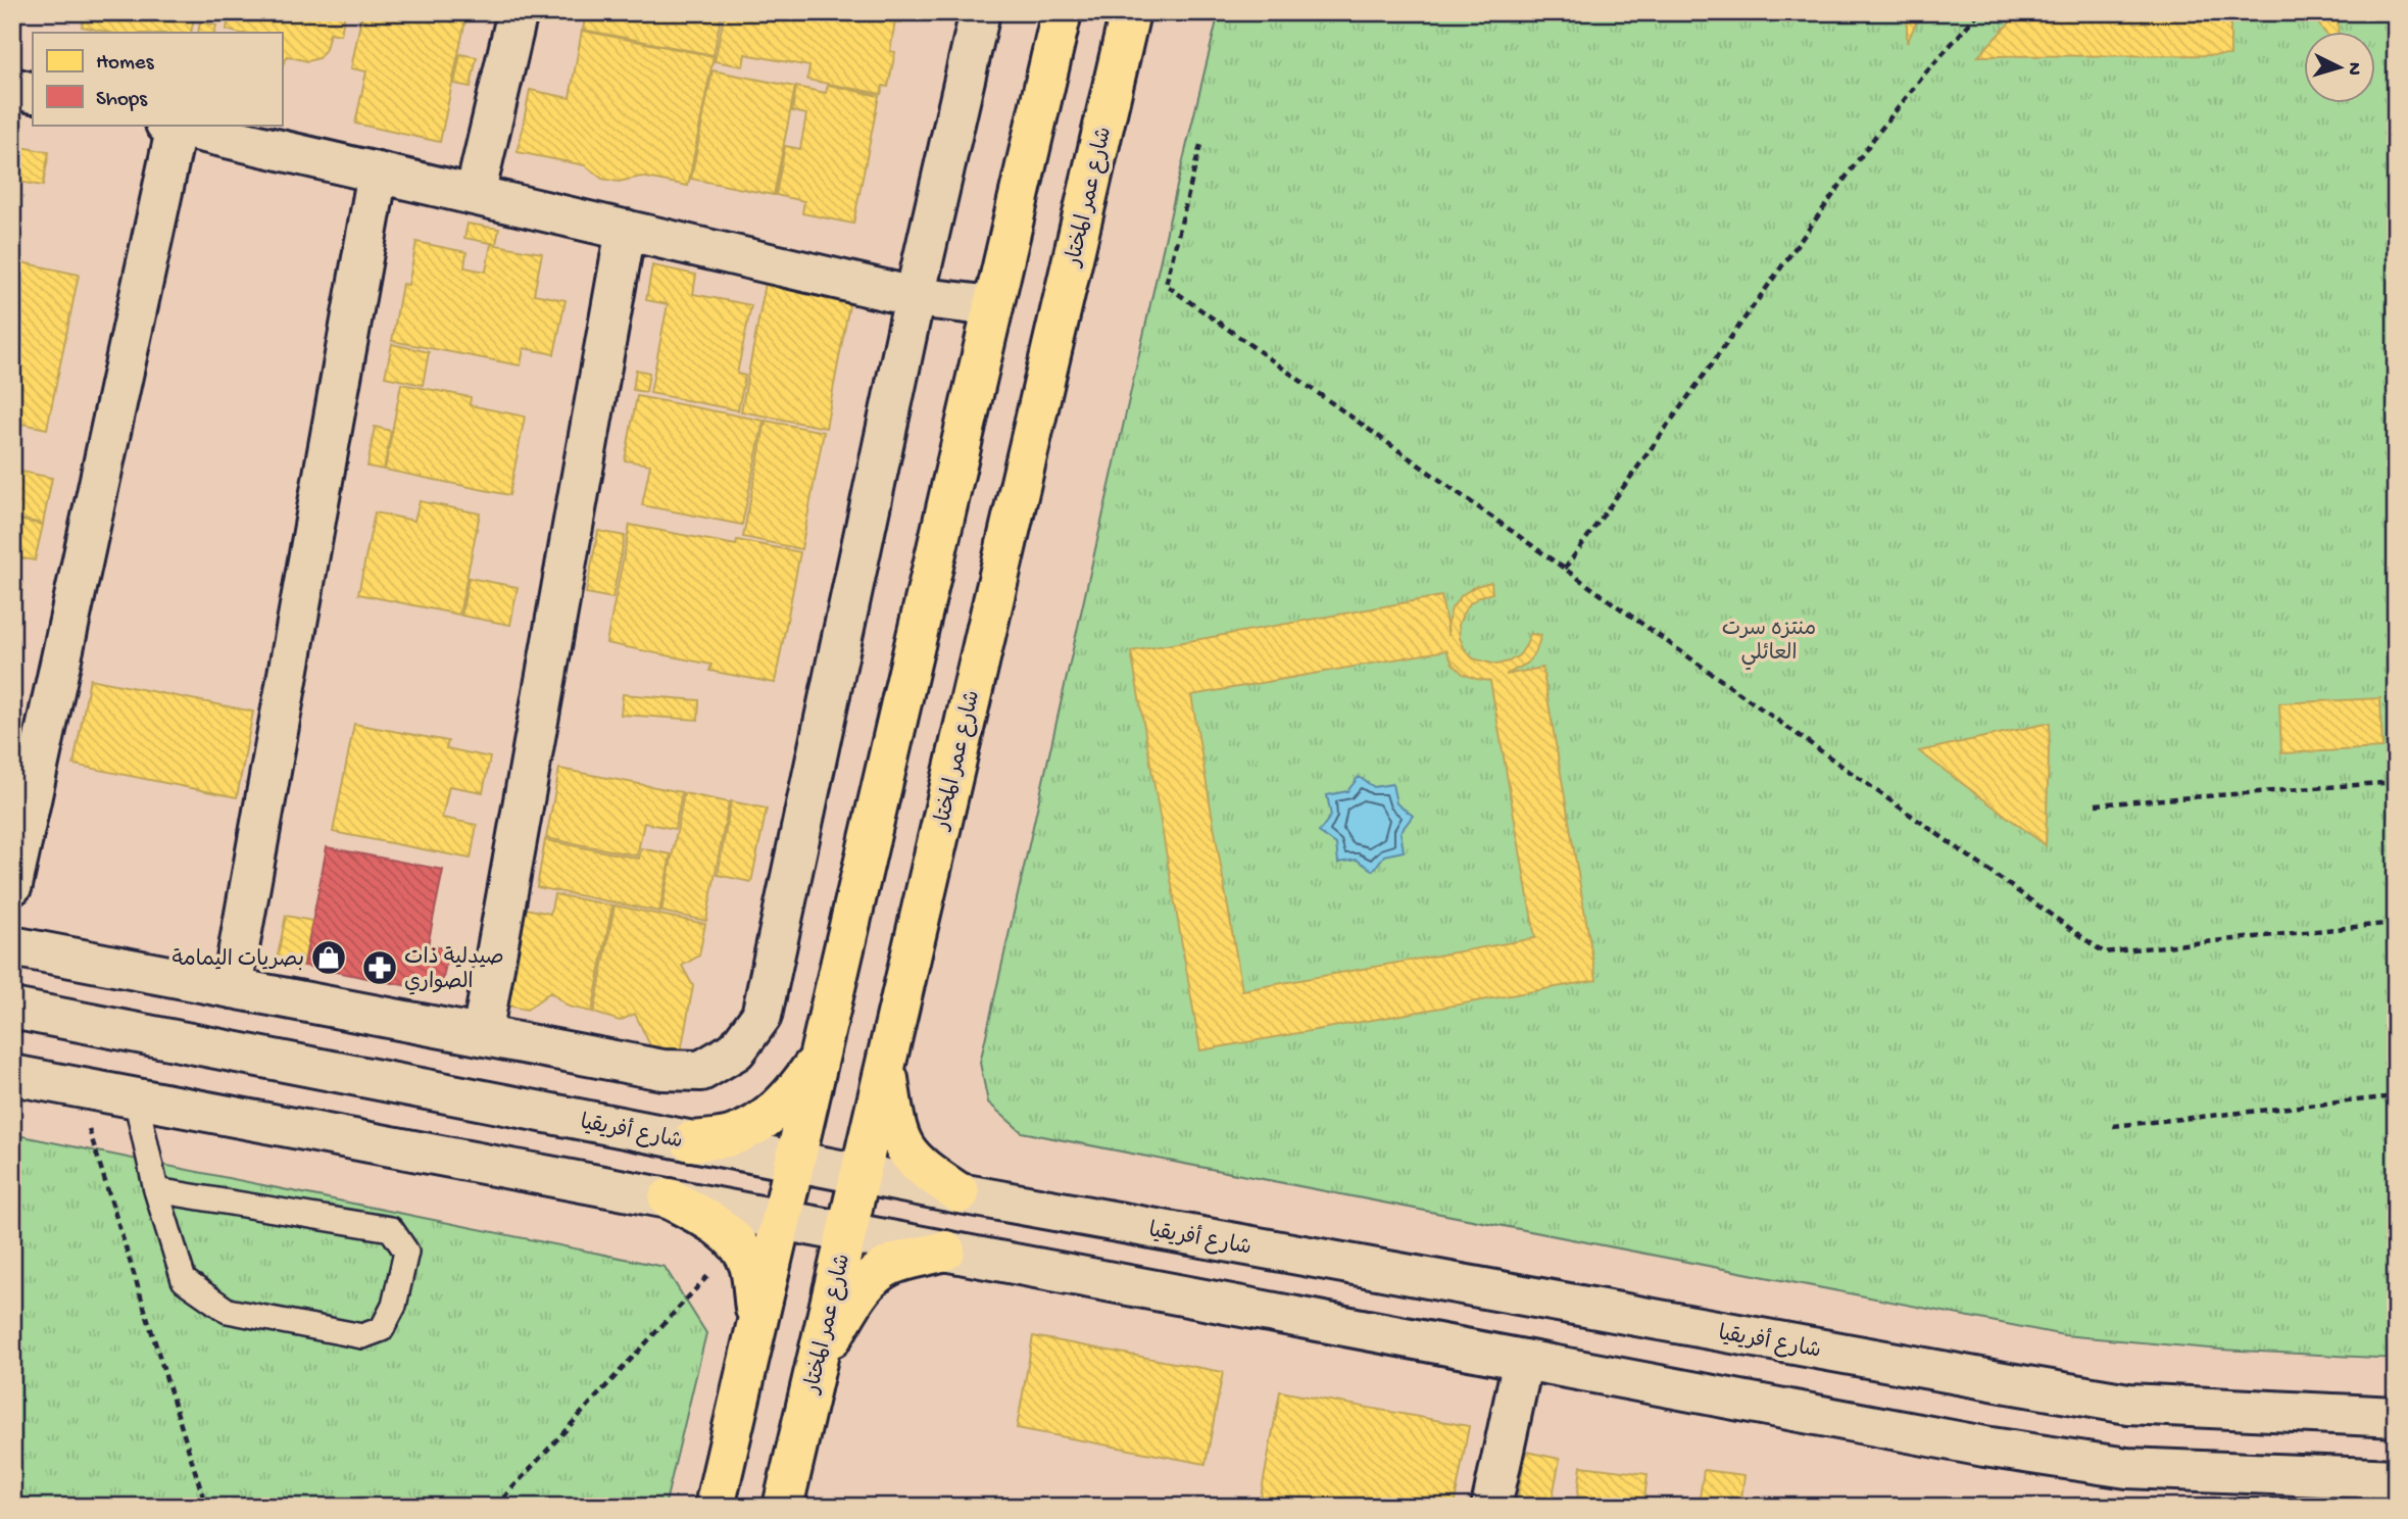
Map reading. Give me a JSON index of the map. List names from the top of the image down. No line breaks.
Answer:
{"streets":{"main road":["شارع عمر المختار"],"street":["شارع أفريقيا"]},"crossings":[["شارع عمر المختار","شارع أفريقيا"]],"parks":["منتزه سرت العائلي"],"places":{"shop":["بصريات اليمامة"],"pharmacy":["صيدلية ذات الصواري"]},"legend":["Homes","Shops"],"north":"right"}
